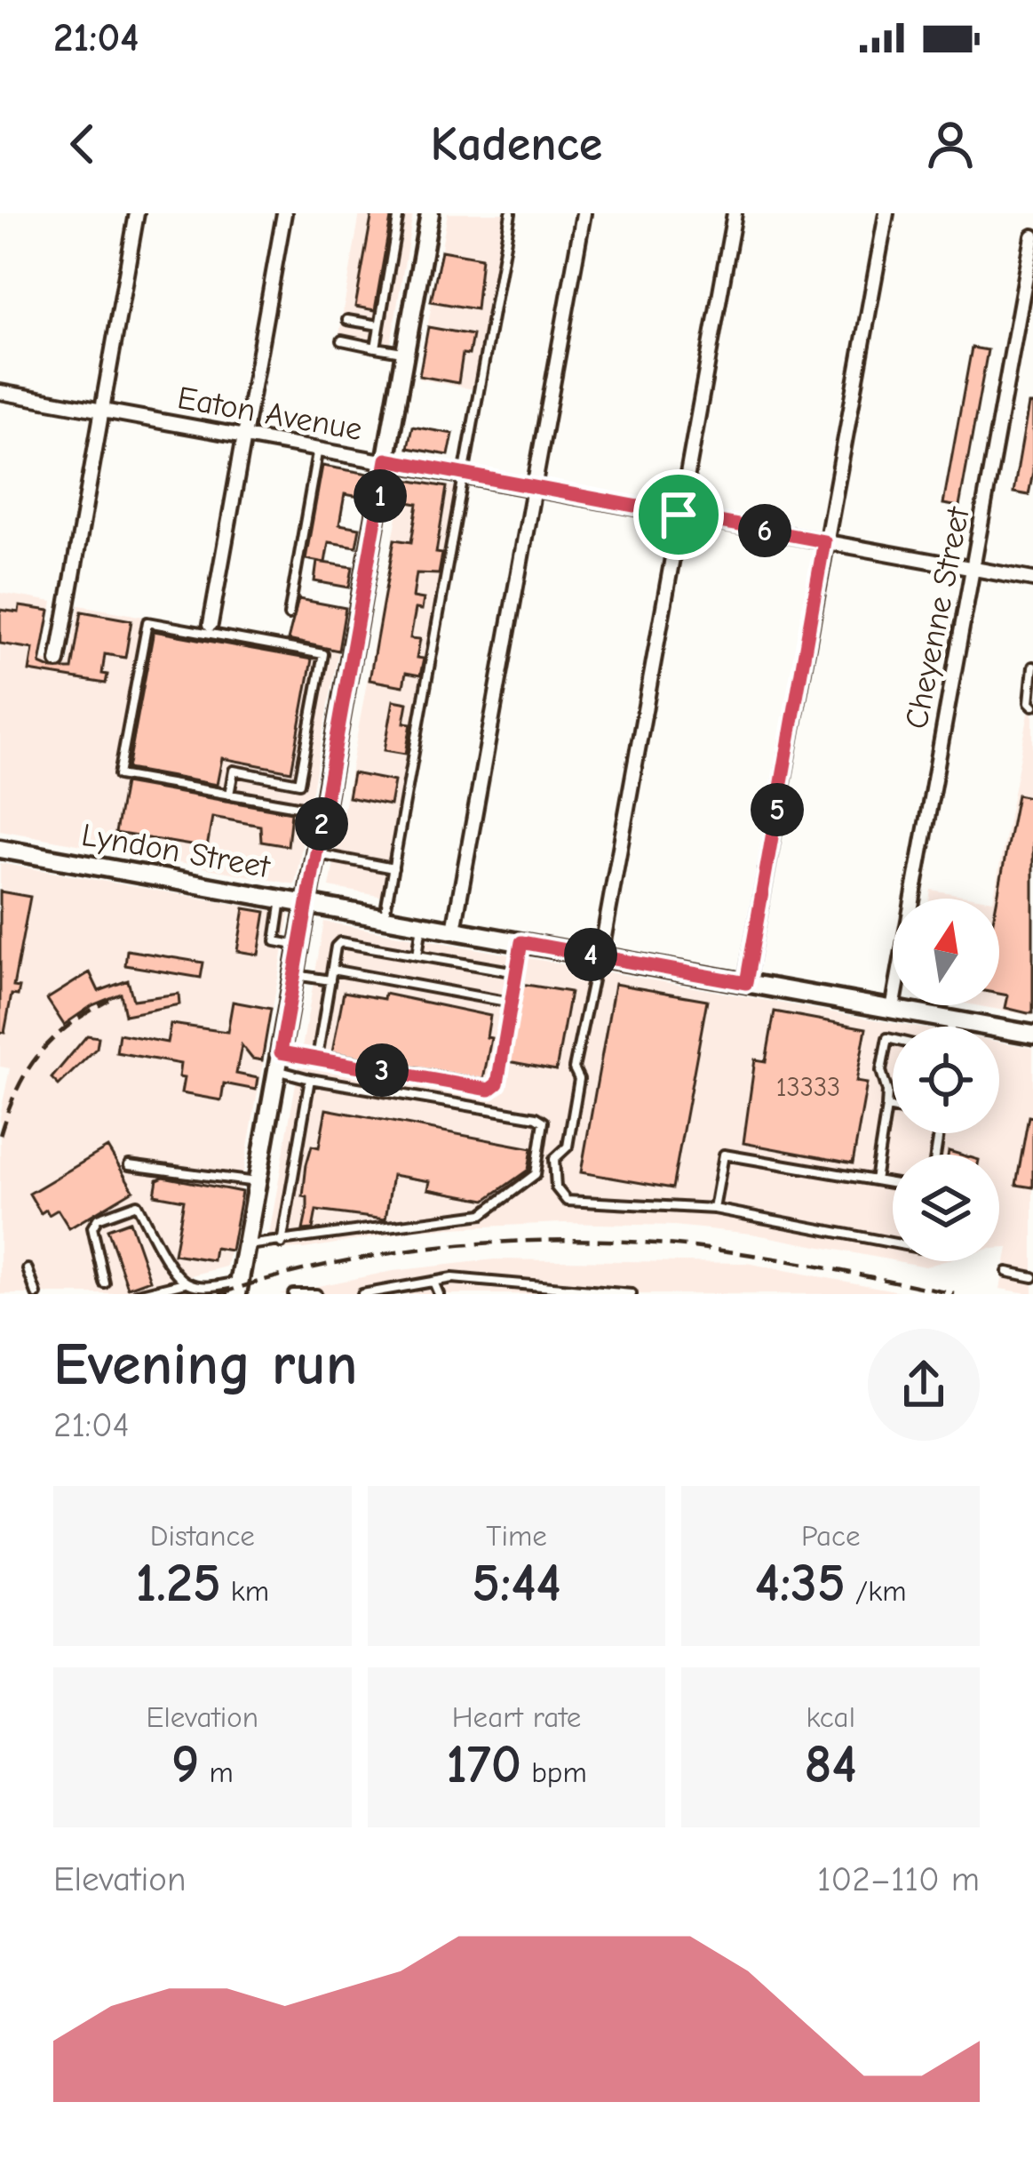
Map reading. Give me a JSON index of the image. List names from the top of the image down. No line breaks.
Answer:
{"streets":{"street":["Eaton Avenue","Cheyenne Street","Lyndon Street"]},"crossings":[["Eaton Avenue","Cheyenne Street"],["Cheyenne Street","Lyndon Street"]],"house_numbers":["13333"],"north":"top","page":{"status":"21:04","header":"Kadence","pins":["1","6","5","2","4","3"],"heading":["Evening run","21:04"],"stats":[["Distance","1.25 km"],["Time","5:44"],["Pace","4:35 /km"],["Elevation","9 m"],["Heart rate","170 bpm"],["kcal","84"]],"chart":["Elevation","102–110 m"]}}
